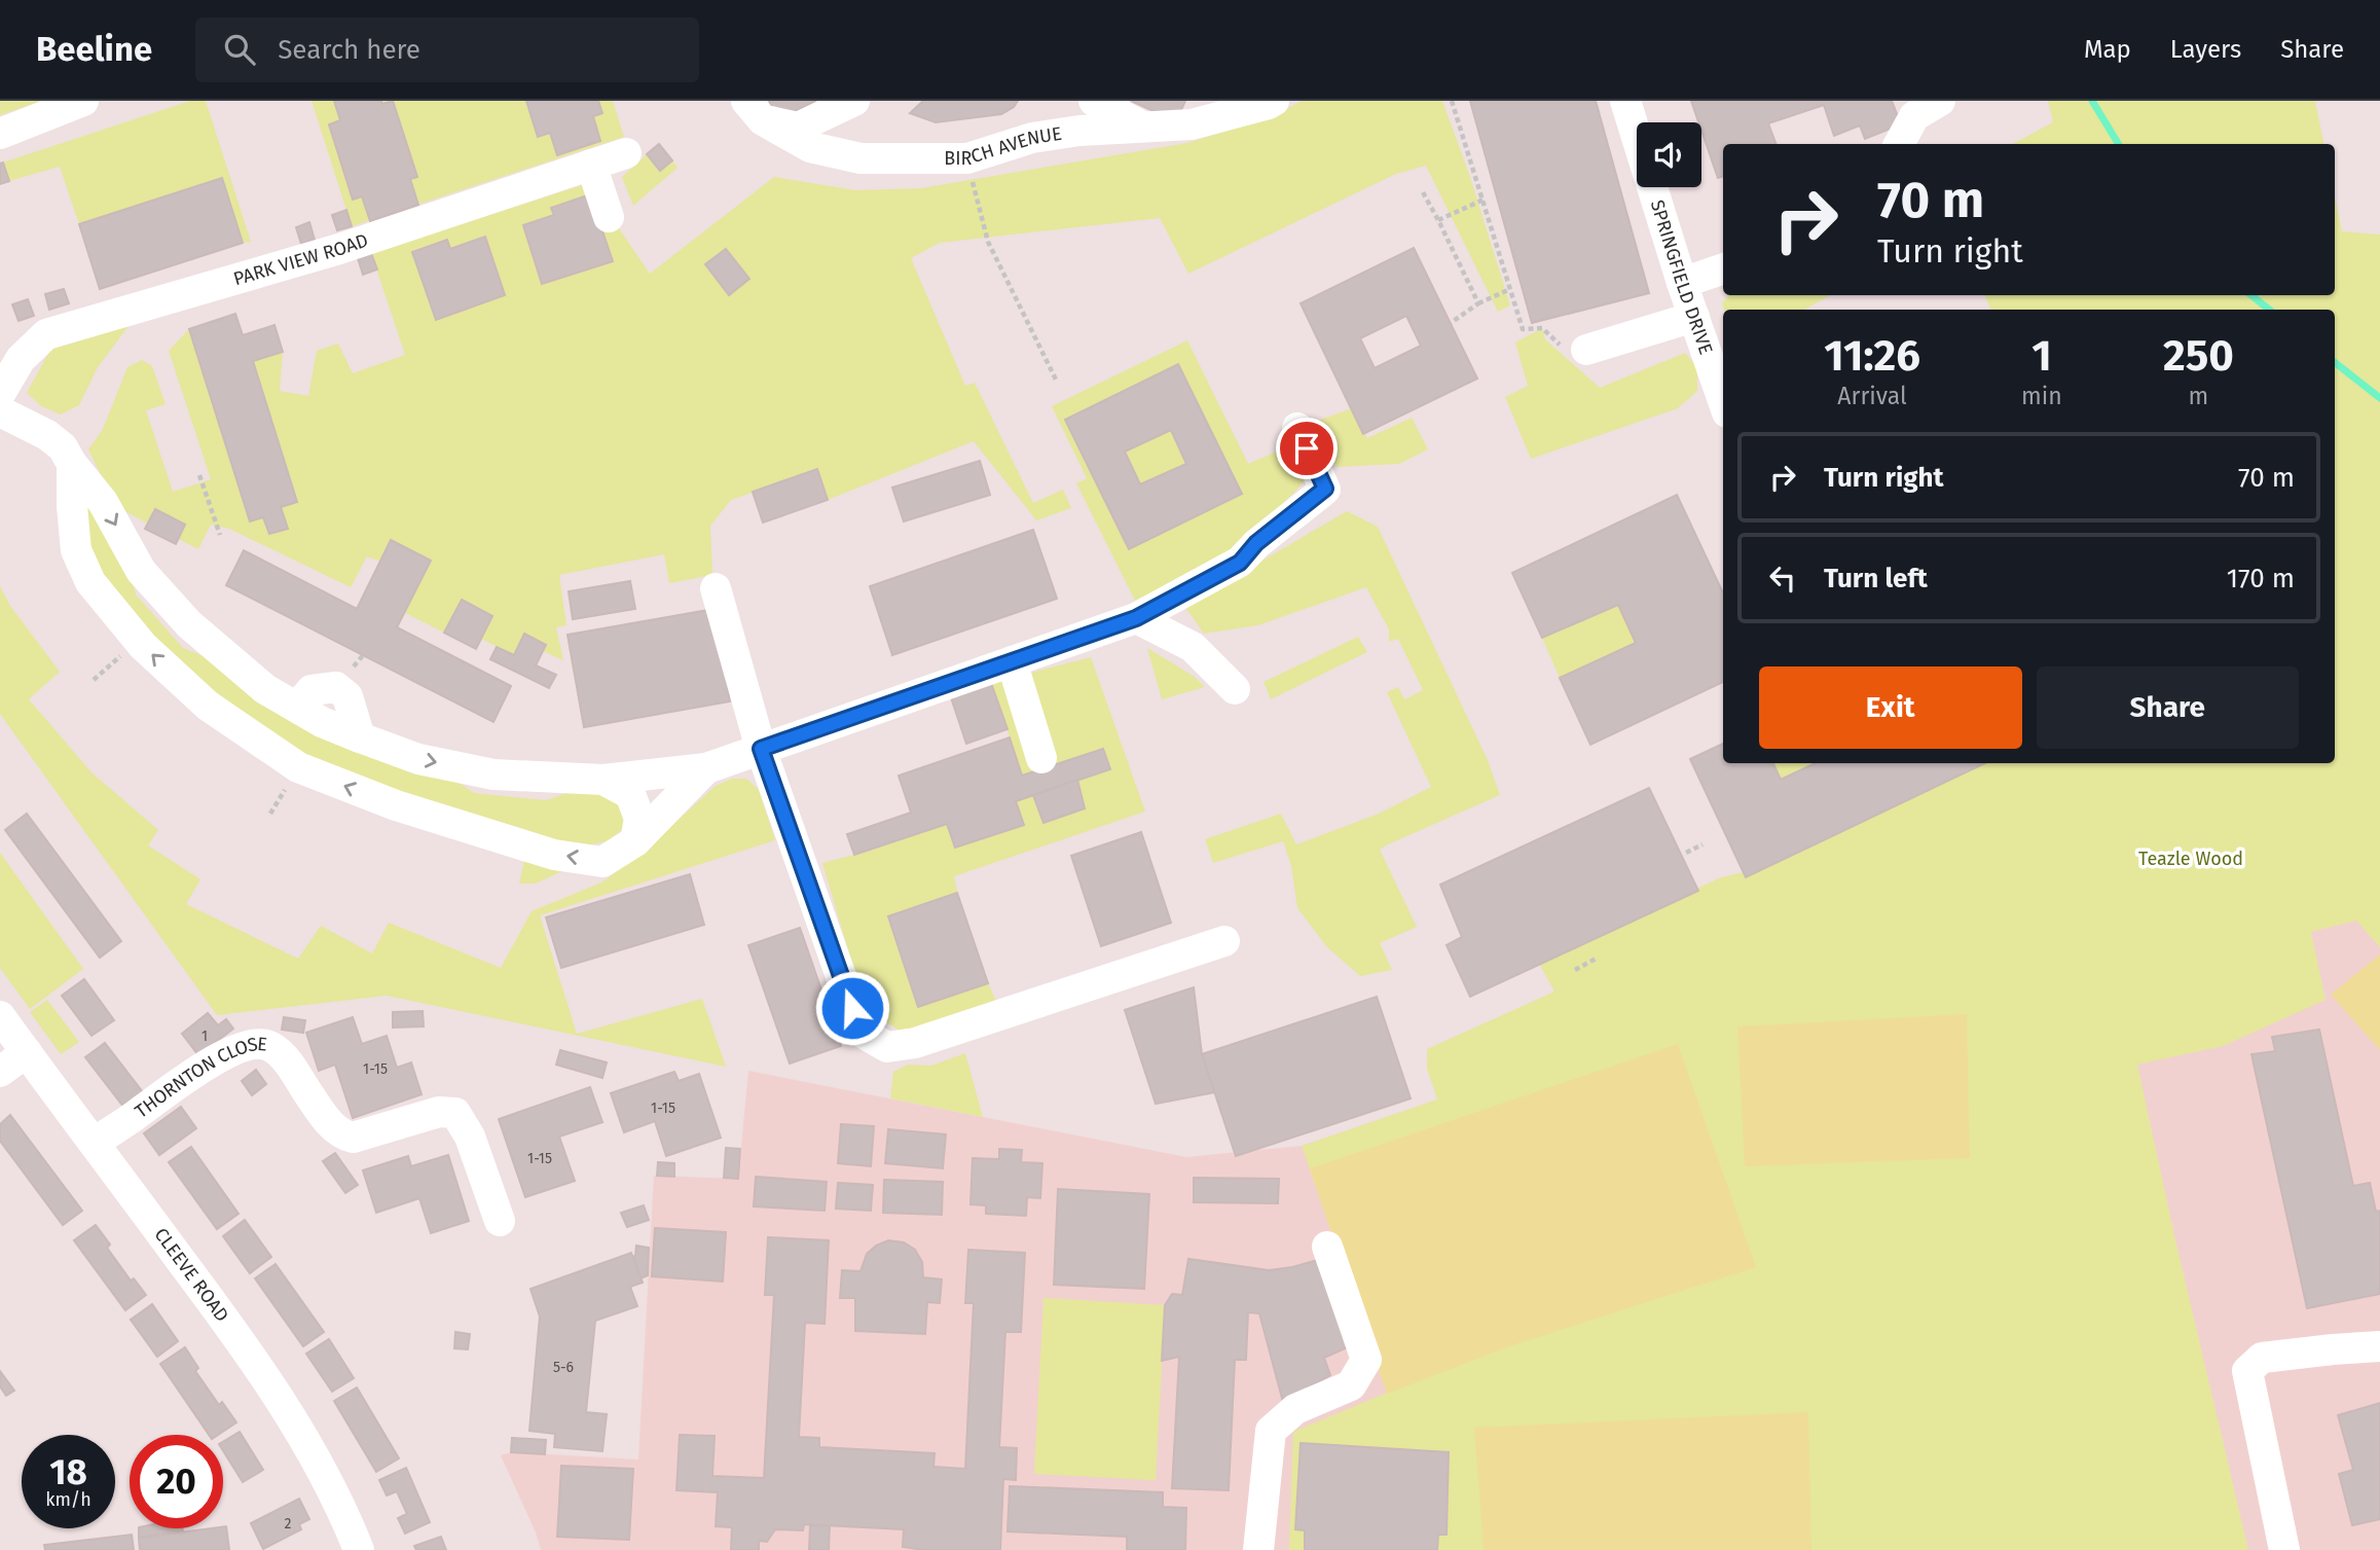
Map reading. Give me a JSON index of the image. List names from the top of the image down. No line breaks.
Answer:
{"streets":{"street":["BIRCH AVENUE","PARK VIEW ROAD","SPRINGFIELD DRIVE","THORNTON CLOSE","CLEEVE ROAD"]},"crossings":[["THORNTON CLOSE","CLEEVE ROAD"]],"parks":["Teazle Wood"],"house_numbers":["1","1-15","1-15","1-15","5-6","2"],"page":{"header":"Beeline","search":"Search here","nav":["Map","Layers","Share"],"turn":["70 m","Turn right"],"eta":["11:26","Arrival","1","min","250","m"],"list":[{"name":"Turn right","value":"70 m"},{"name":"Turn left","value":"170 m"}],"buttons":["Exit","Share"],"speed":"18 km/h","limit":"20"}}
